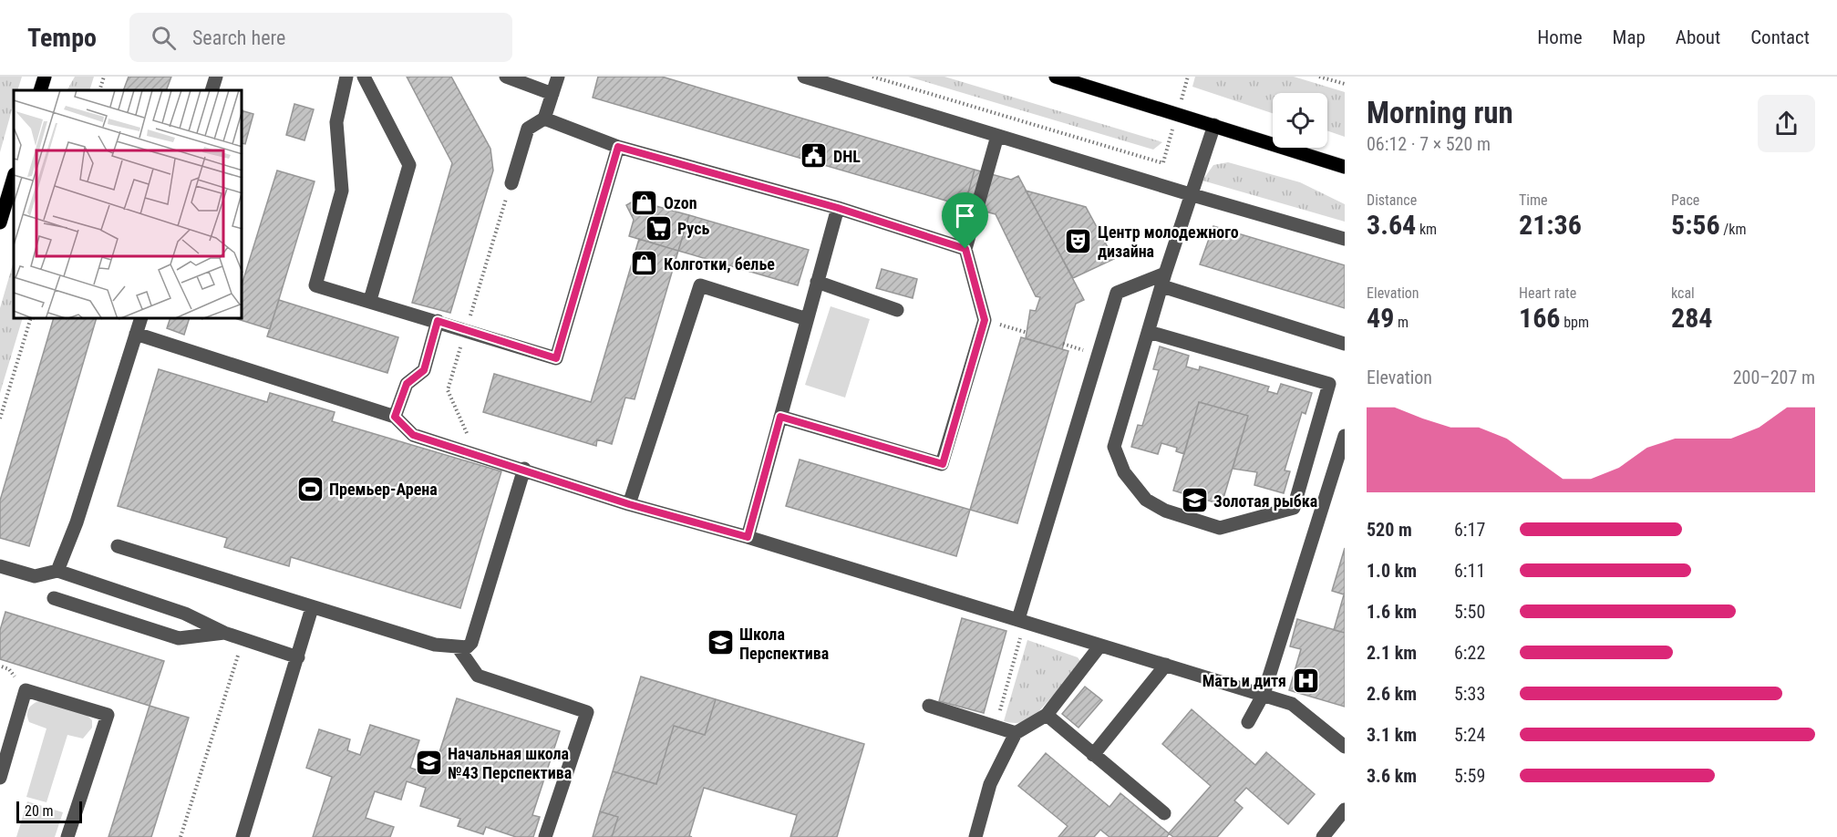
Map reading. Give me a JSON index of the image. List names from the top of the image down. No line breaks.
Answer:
{"places":{"public building":["DHL"],"shop":["Ozon","Колготки, белье"],"supermarket":["Русь"],"theatre":["Центр молодежного дизайна"],"sports":["Премьер-Арена"],"school or university":["Золотая рыбка","Школа Перспектива","Начальная школа №43 Перспектива"],"hospital":["Мать и дитя"]},"scale_bar":"20 m","page":{"header":"Tempo","search":"Search here","nav":["Home","Map","About","Contact"],"heading":["Morning run","06:12 · 7 × 520 m"],"stats":[["Distance","3.64 km"],["Time","21:36"],["Pace","5:56 /km"],["Elevation","49 m"],["Heart rate","166 bpm"],["kcal","284"]],"chart":["Elevation","200–207 m"],"list":[{"name":"520 m","note":"6:17"},{"name":"1.0 km","note":"6:11"},{"name":"1.6 km","note":"5:50"},{"name":"2.1 km","note":"6:22"},{"name":"2.6 km","note":"5:33"},{"name":"3.1 km","note":"5:24"},{"name":"3.6 km","note":"5:59"}],"scale":"20 m"}}
